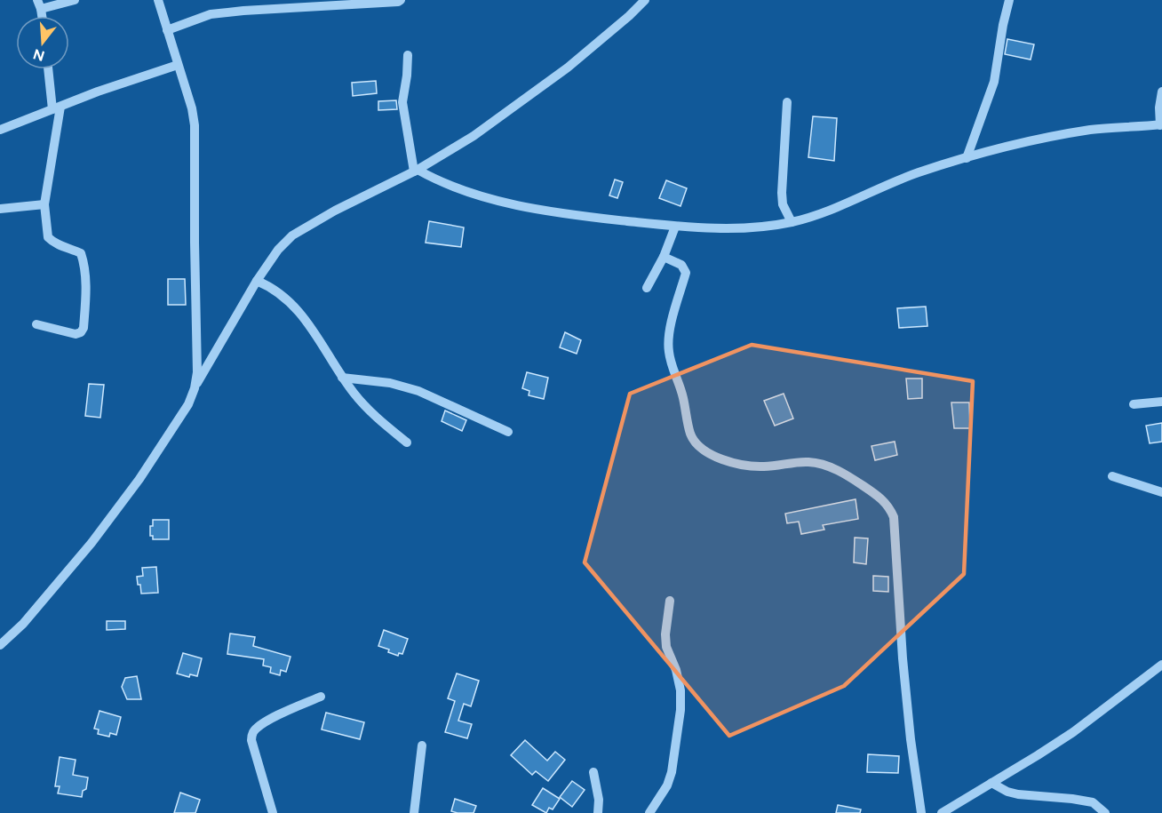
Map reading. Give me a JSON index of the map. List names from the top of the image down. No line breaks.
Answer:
{"north":"bottom"}
